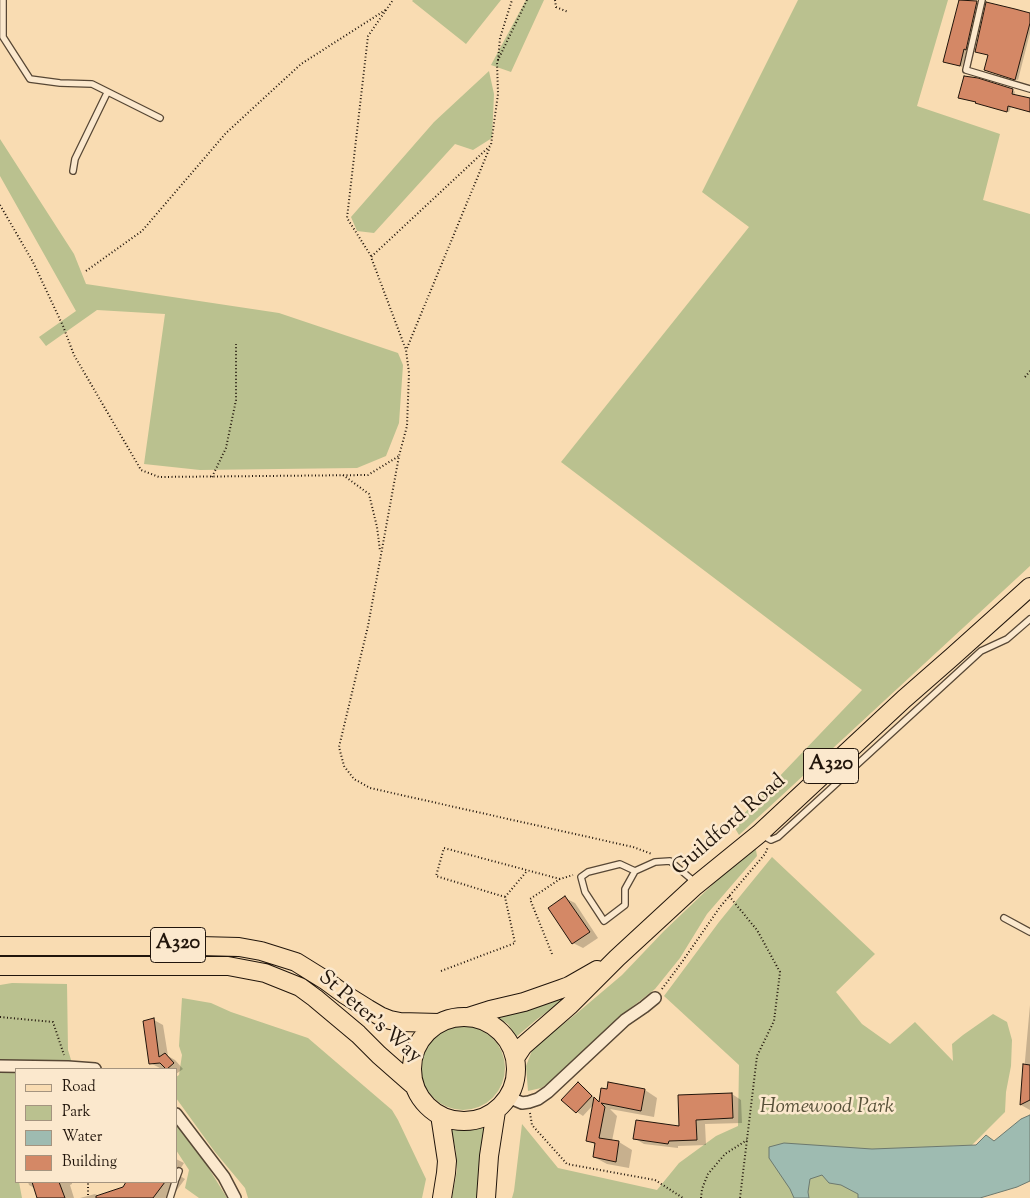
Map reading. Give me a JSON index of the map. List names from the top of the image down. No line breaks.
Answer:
{"streets":{"main road":["A320","Guildford Road","St Peter's Way"]},"crossings":[["A320","Guildford Road"],["A320","St Peter's Way"],["Guildford Road","St Peter's Way"]],"parks":["Homewood Park"],"legend":["Road","Park","Water","Building"]}
